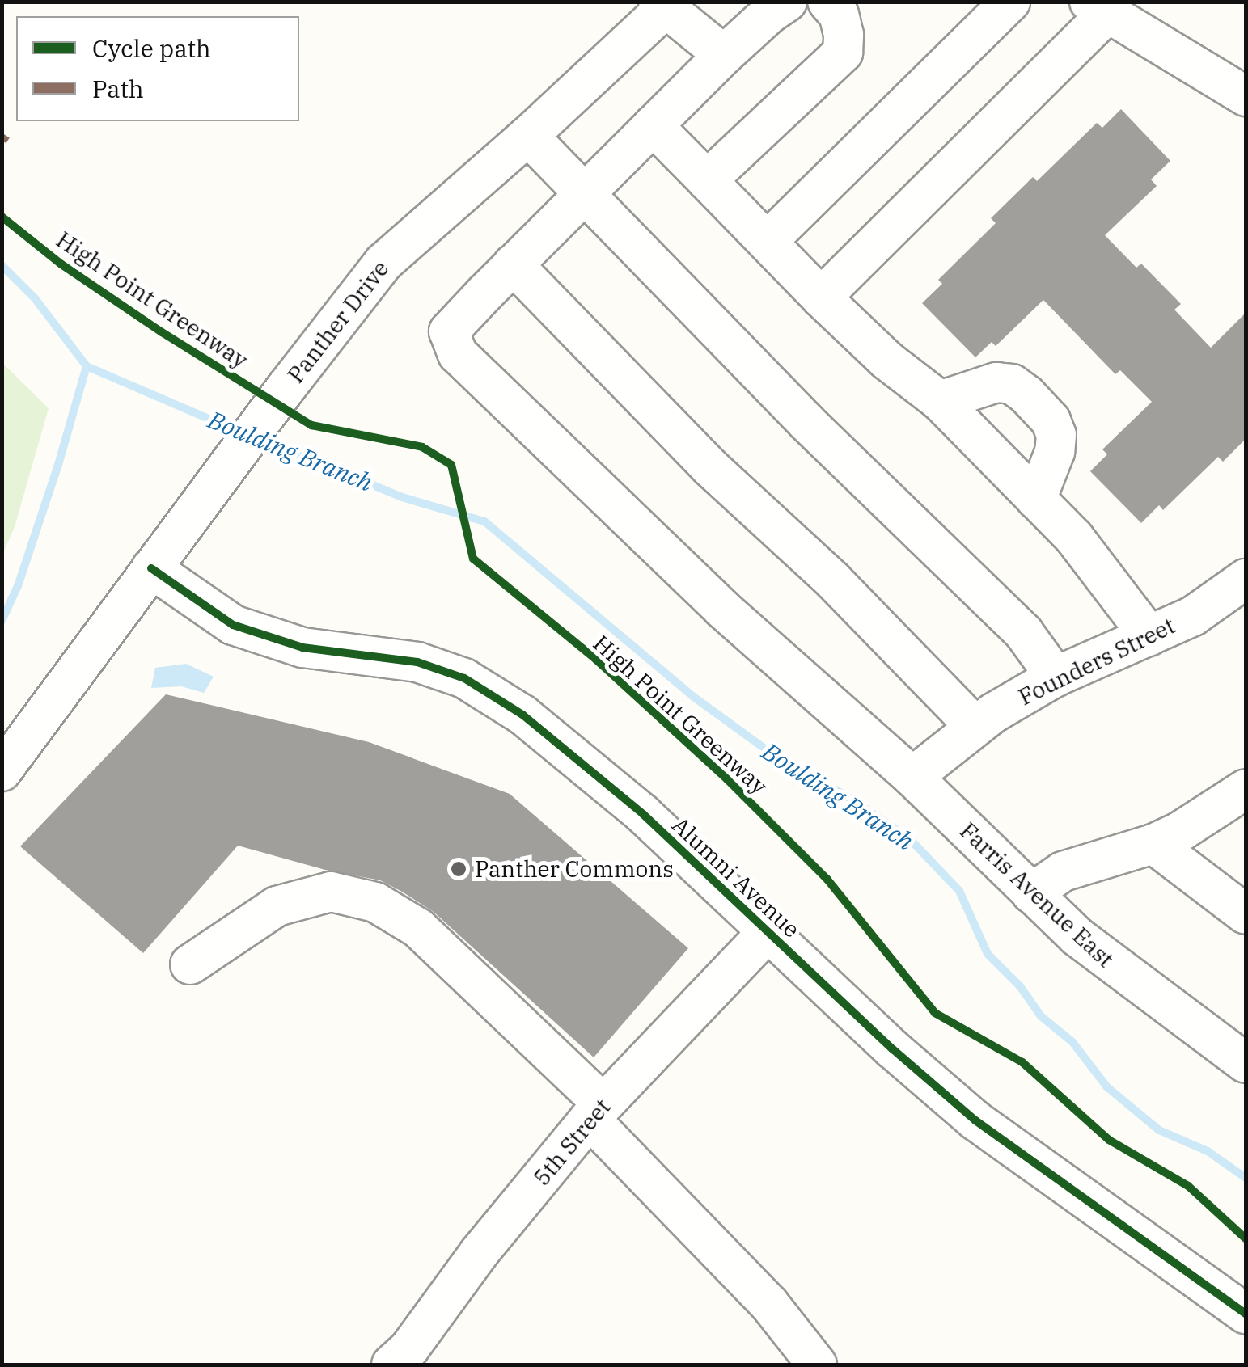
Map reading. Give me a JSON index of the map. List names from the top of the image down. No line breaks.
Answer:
{"streets":{"street":["Panther Drive","Founders Street","Alumni Avenue","Farris Avenue East","5th Street"],"cycle path":["High Point Greenway"]},"crossings":[["Panther Drive","Alumni Avenue"],["Founders Street","Farris Avenue East"],["Alumni Avenue","5th Street"]],"water":["Boulding Branch"],"places":["Panther Commons"],"legend":["Cycle path","Path"]}
